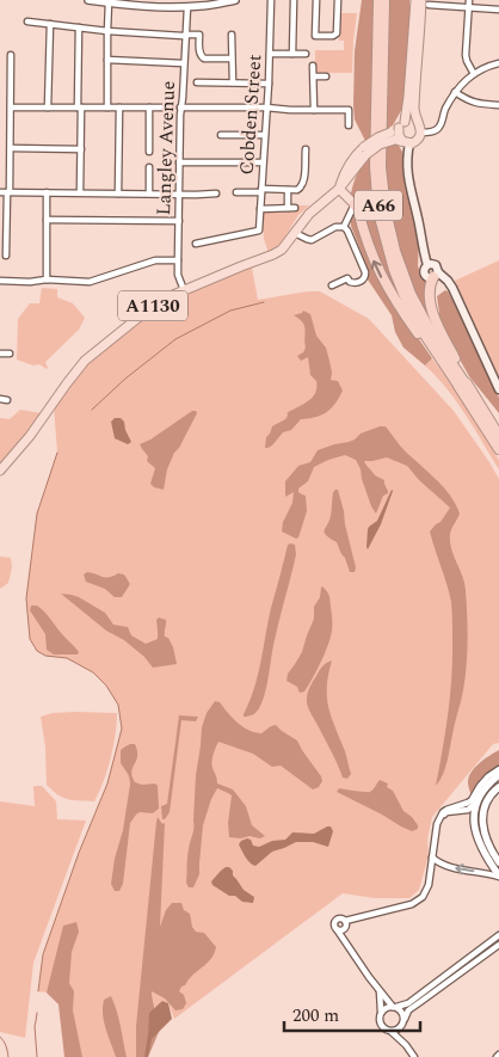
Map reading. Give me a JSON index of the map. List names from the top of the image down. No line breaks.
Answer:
{"streets":{"highway":["A66"],"main road":["A1130"],"street":["Cobden Street","Langley Avenue"]},"crossings":[["Langley Avenue","A1130"]],"scale_bar":"200 m"}
